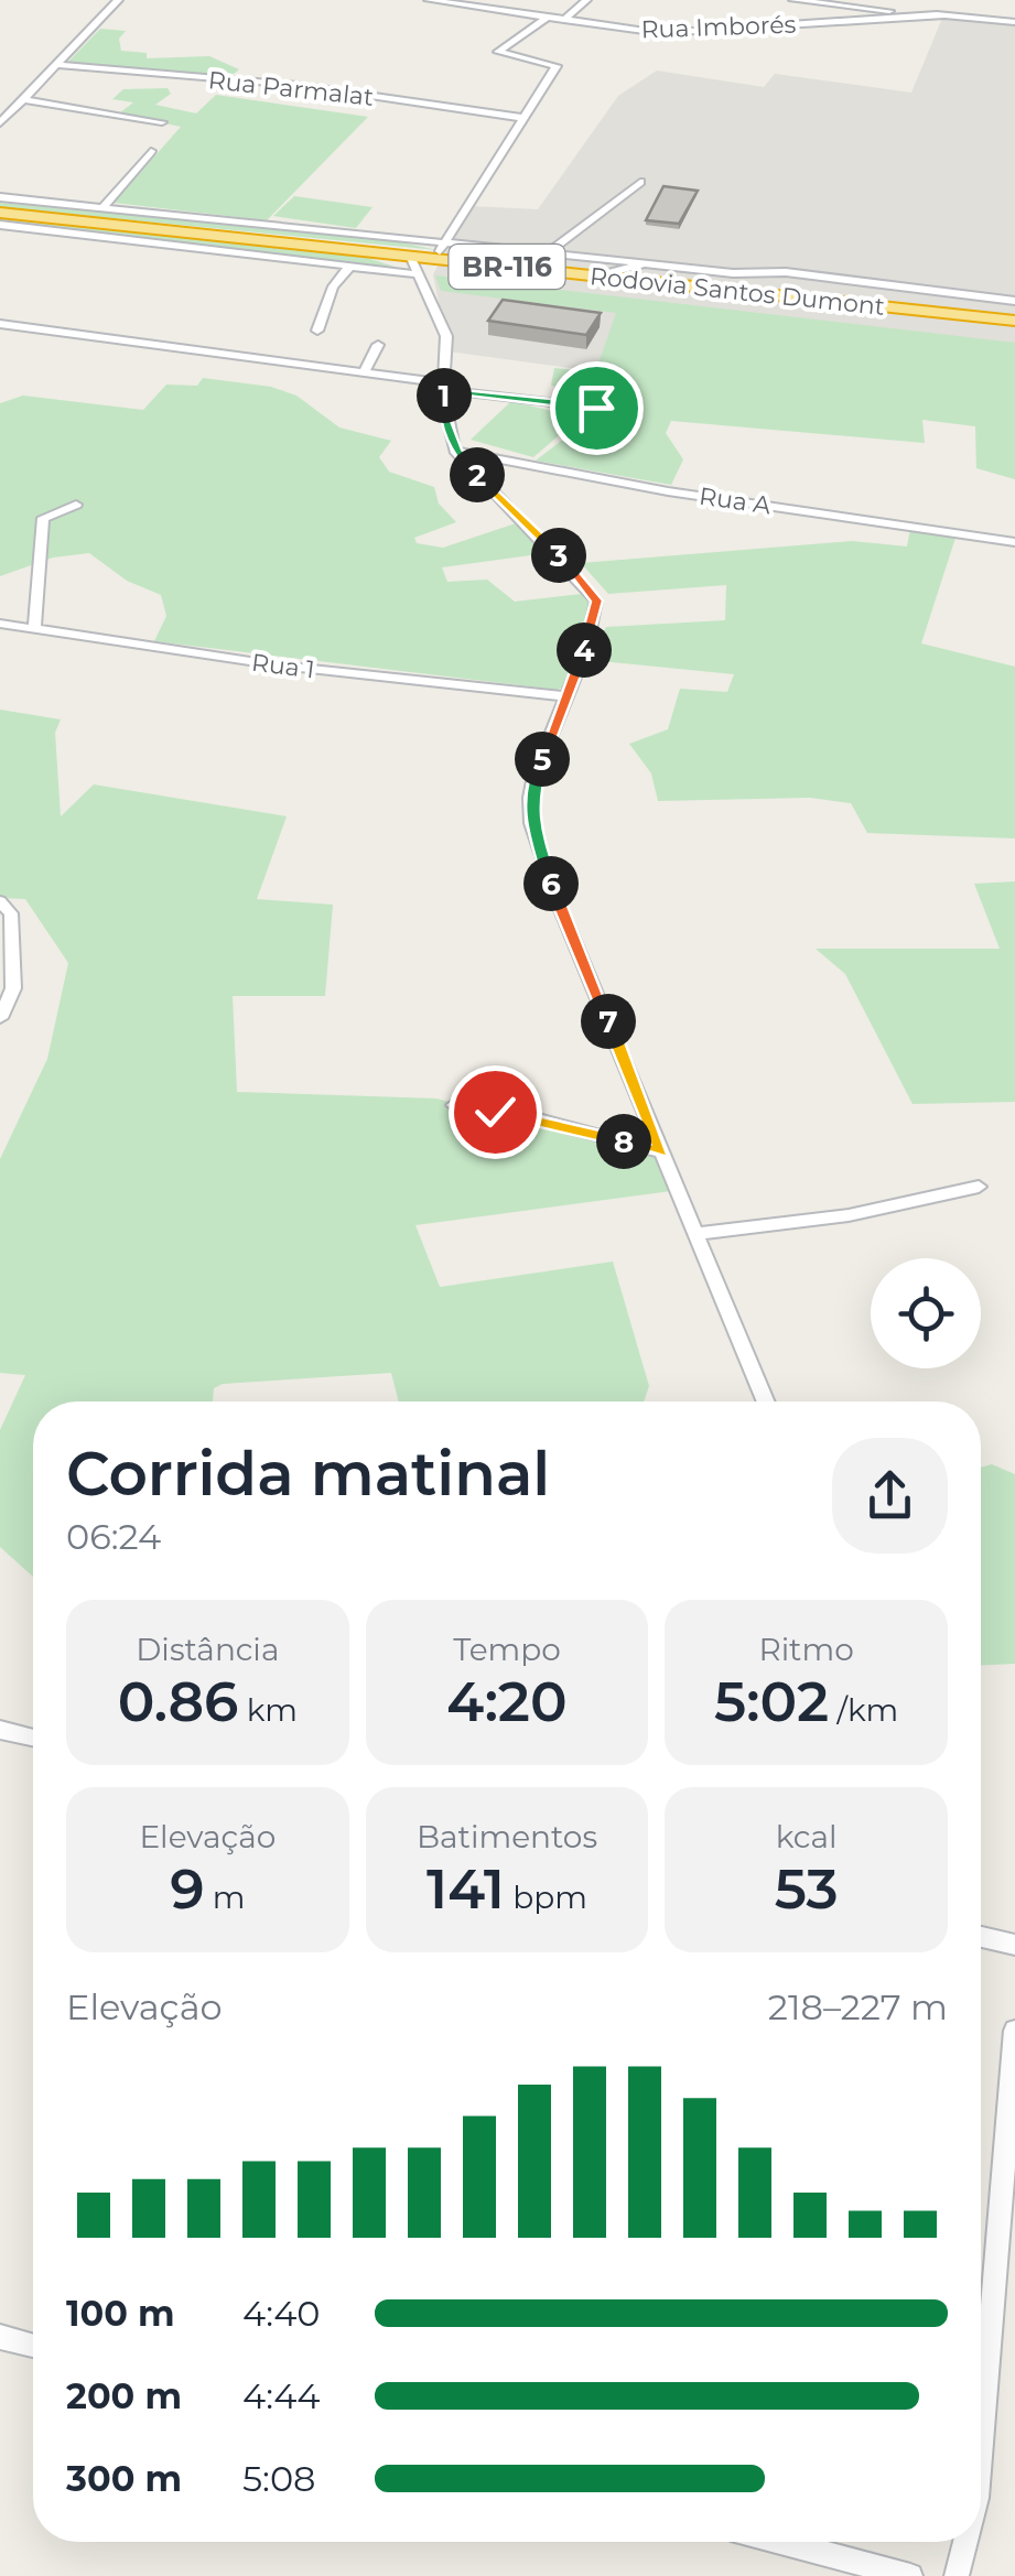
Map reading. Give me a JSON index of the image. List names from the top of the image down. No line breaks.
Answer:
{"streets":{"highway":["BR-116","Rodovia Santos Dumont"],"street":["Rua Imborés","Rua Parmalat","Rua A","Rua 1"]},"page":{"pins":["1","2","3","4","5","6","7","8"],"heading":["Corrida matinal","06:24"],"stats":[["Distância","0.86 km"],["Tempo","4:20"],["Ritmo","5:02 /km"],["Elevação","9 m"],["Batimentos","141 bpm"],["kcal","53"]],"chart":["Elevação","218–227 m"],"list":[{"name":"100 m","note":"4:40"},{"name":"200 m","note":"4:44"},{"name":"300 m","note":"5:08"}]}}
